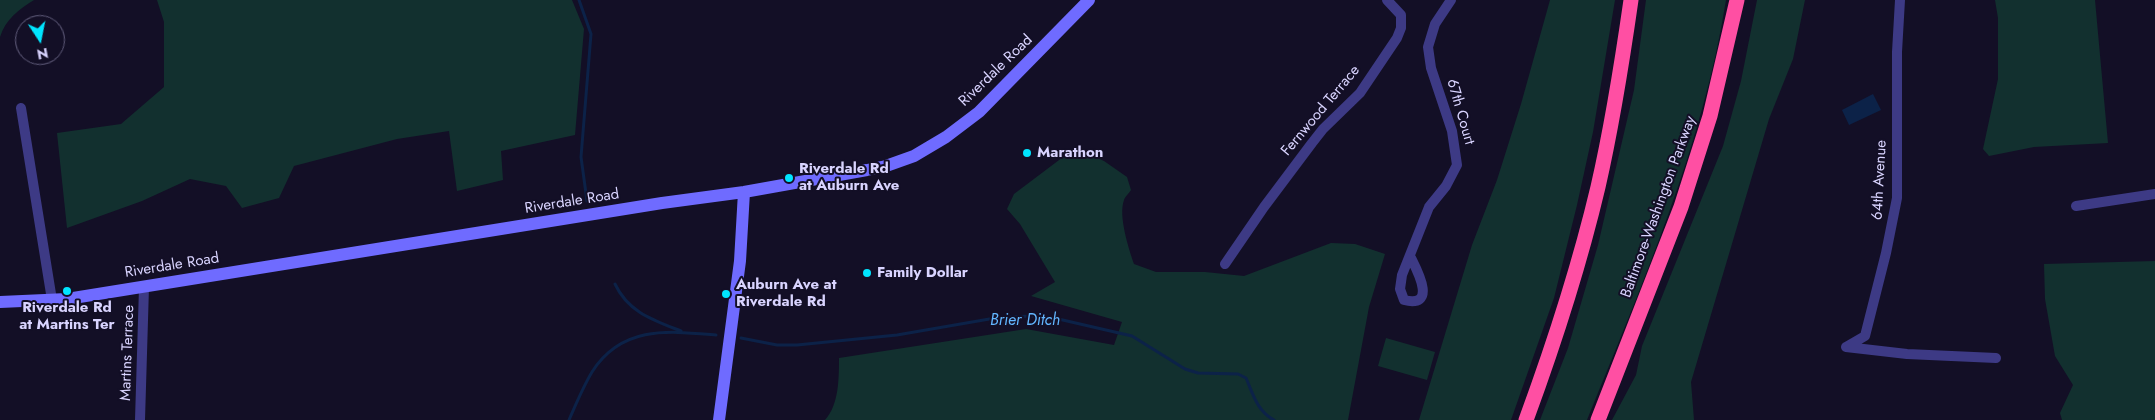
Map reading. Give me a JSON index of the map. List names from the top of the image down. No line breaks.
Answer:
{"streets":{"highway":["Baltimore-Washington Parkway"],"main road":["Riverdale Road"],"street":["Fernwood Terrace","67th Court","64th Avenue","Martins Terrace"]},"crossings":[["Riverdale Road","Martins Terrace"]],"water":["Brier Ditch"],"places":["Marathon","Riverdale Rd at Auburn Ave","Family Dollar","Riverdale Rd at Martins Ter","Auburn Ave at Riverdale Rd"],"north":"bottom"}
